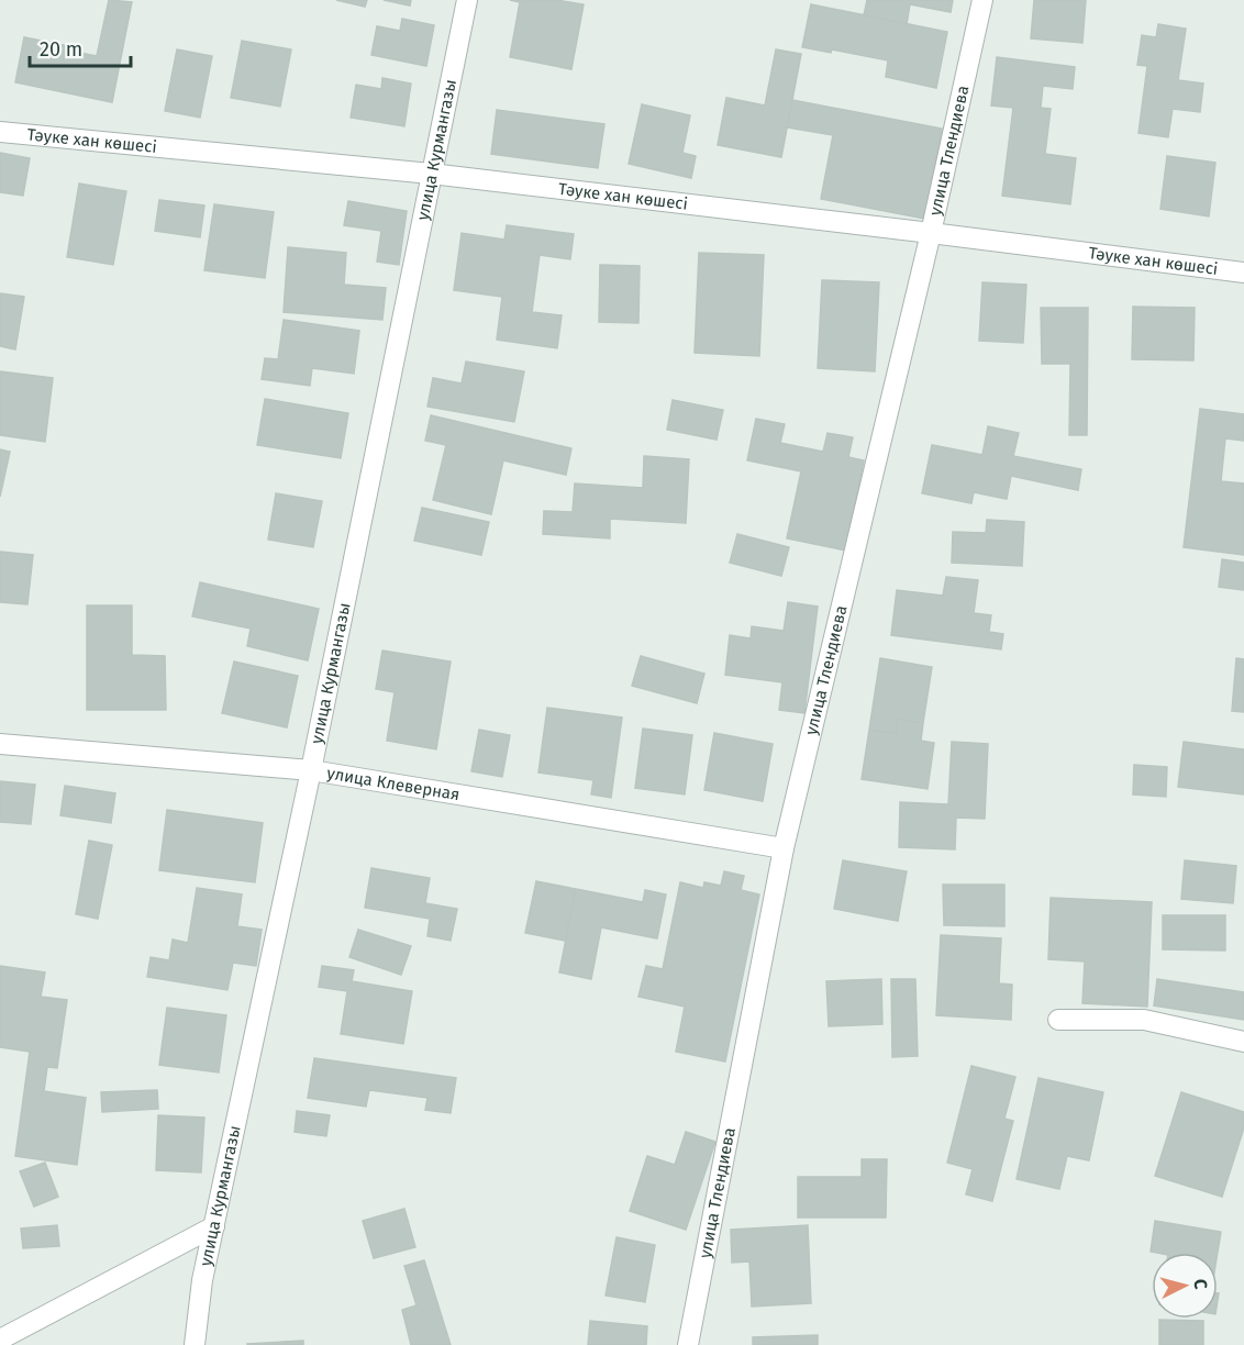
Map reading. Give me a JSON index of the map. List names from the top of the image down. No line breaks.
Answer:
{"streets":{"street":["Тәуке хан көшесі","улица Курмангазы","улица Тлендиева","улица Клеверная"]},"crossings":[["Тәуке хан көшесі","улица Курмангазы"],["Тәуке хан көшесі","улица Тлендиева"],["улица Курмангазы","улица Клеверная"],["улица Тлендиева","улица Клеверная"]],"scale_bar":"20 m","north":"right"}
